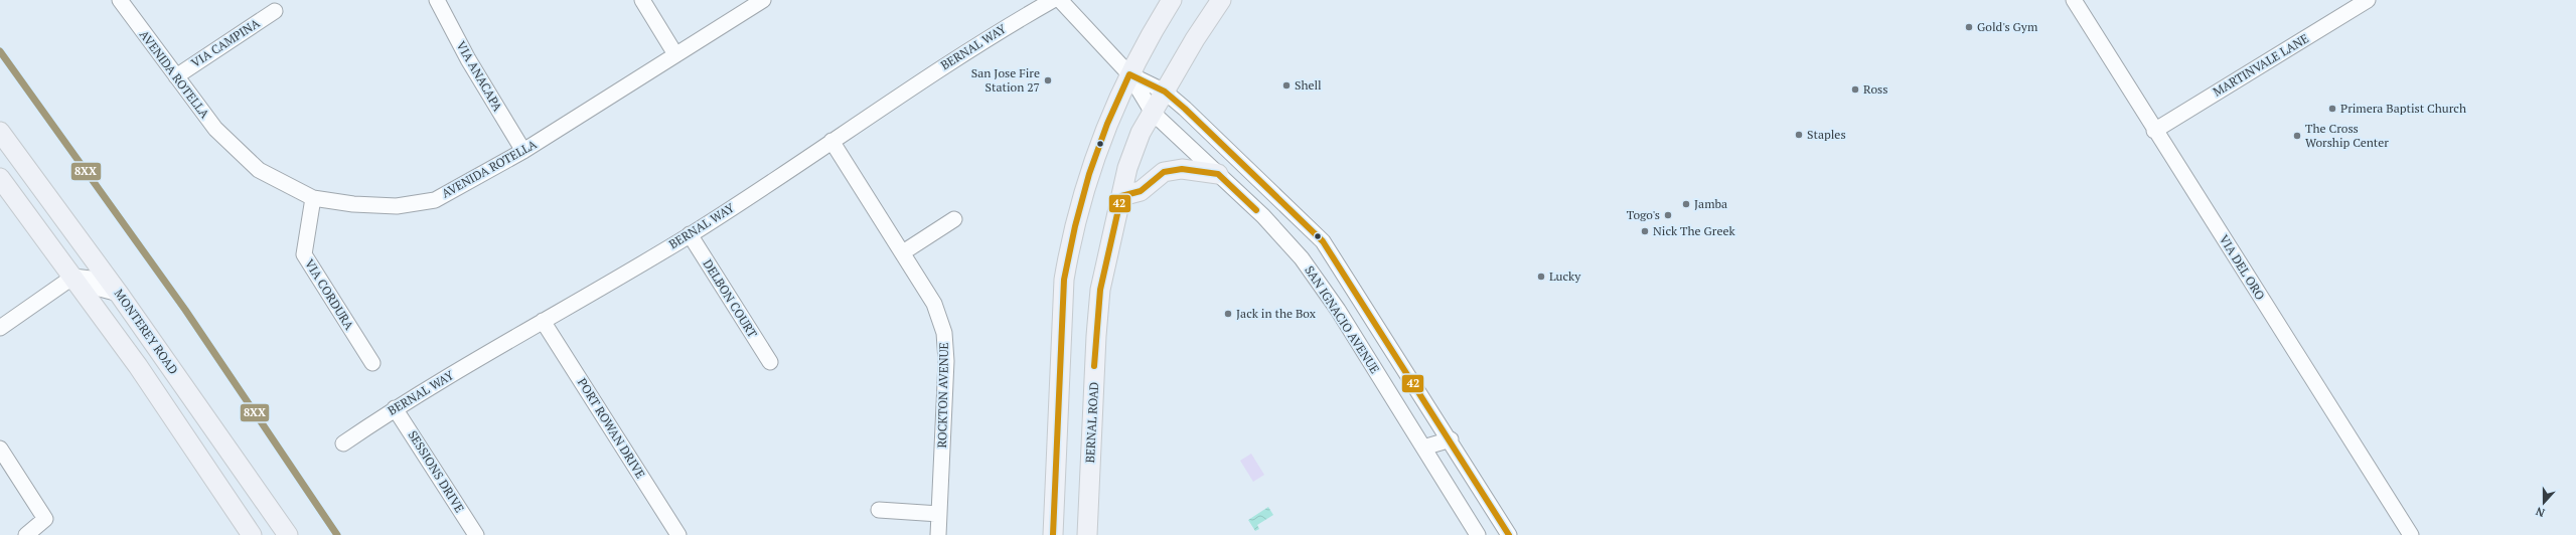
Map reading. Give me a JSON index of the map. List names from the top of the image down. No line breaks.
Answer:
{"streets":{"main road":["MONTEREY ROAD","BERNAL ROAD"],"street":["VIA CAMPINA","BERNAL WAY","MARTINVALE LANE","AVENIDA ROTELLA","VIA ANACAPA","VIA DEL ORO","VIA CORDURA","DELBON COURT","SAN IGNACIO AVENUE","ROCKTON AVENUE","PORT ROWAN DRIVE","SESSIONS DRIVE"]},"crossings":[["VIA CAMPINA","AVENIDA ROTELLA"],["BERNAL WAY","DELBON COURT"],["BERNAL WAY","ROCKTON AVENUE"],["BERNAL WAY","PORT ROWAN DRIVE"],["BERNAL WAY","SESSIONS DRIVE"],["MARTINVALE LANE","VIA DEL ORO"],["AVENIDA ROTELLA","VIA ANACAPA"],["AVENIDA ROTELLA","VIA CORDURA"],["SAN IGNACIO AVENUE","BERNAL ROAD"]],"places":["Gold's Gym","San Jose Fire Station 27","Shell","Ross","Primera Baptist Church","Staples","The Cross Worship Center","Jamba","Togo's","Nick The Greek","Lucky","Jack in the Box"],"lines":["transit line 8XX","transit line 42"],"north":"bottom"}
